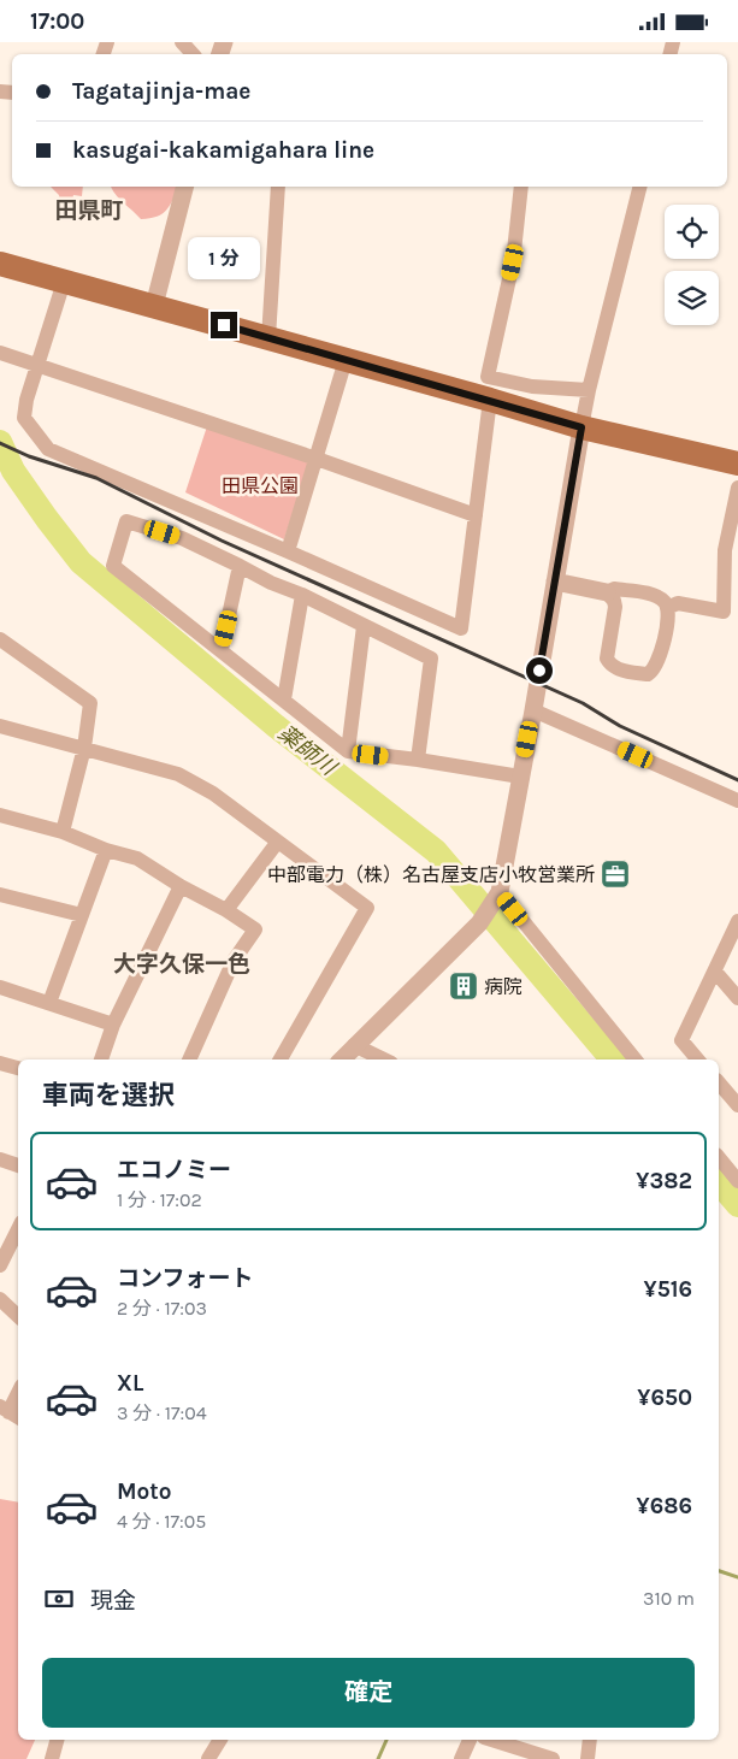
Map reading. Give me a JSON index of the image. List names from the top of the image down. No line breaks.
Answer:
{"districts":["田県町","大字久保一色"],"water":["薬師川"],"parks":["田県公園"],"places":{"office":["中部電力（株）名古屋支店小牧営業所"],"building":["病院"]},"page":{"status":"17:00","banner":["Tagatajinja-mae","kasugai-kakamigahara line"],"bubble":"1 分","heading":"車両を選択","list":[{"name":"エコノミー","note":"1 分 · 17:02","value":"¥382"},{"name":"コンフォート","note":"2 分 · 17:03","value":"¥516"},{"name":"XL","note":"3 分 · 17:04","value":"¥650"},{"name":"Moto","note":"4 分 · 17:05","value":"¥686"}],"pay":["現金","310 m"],"buttons":"確定"}}
